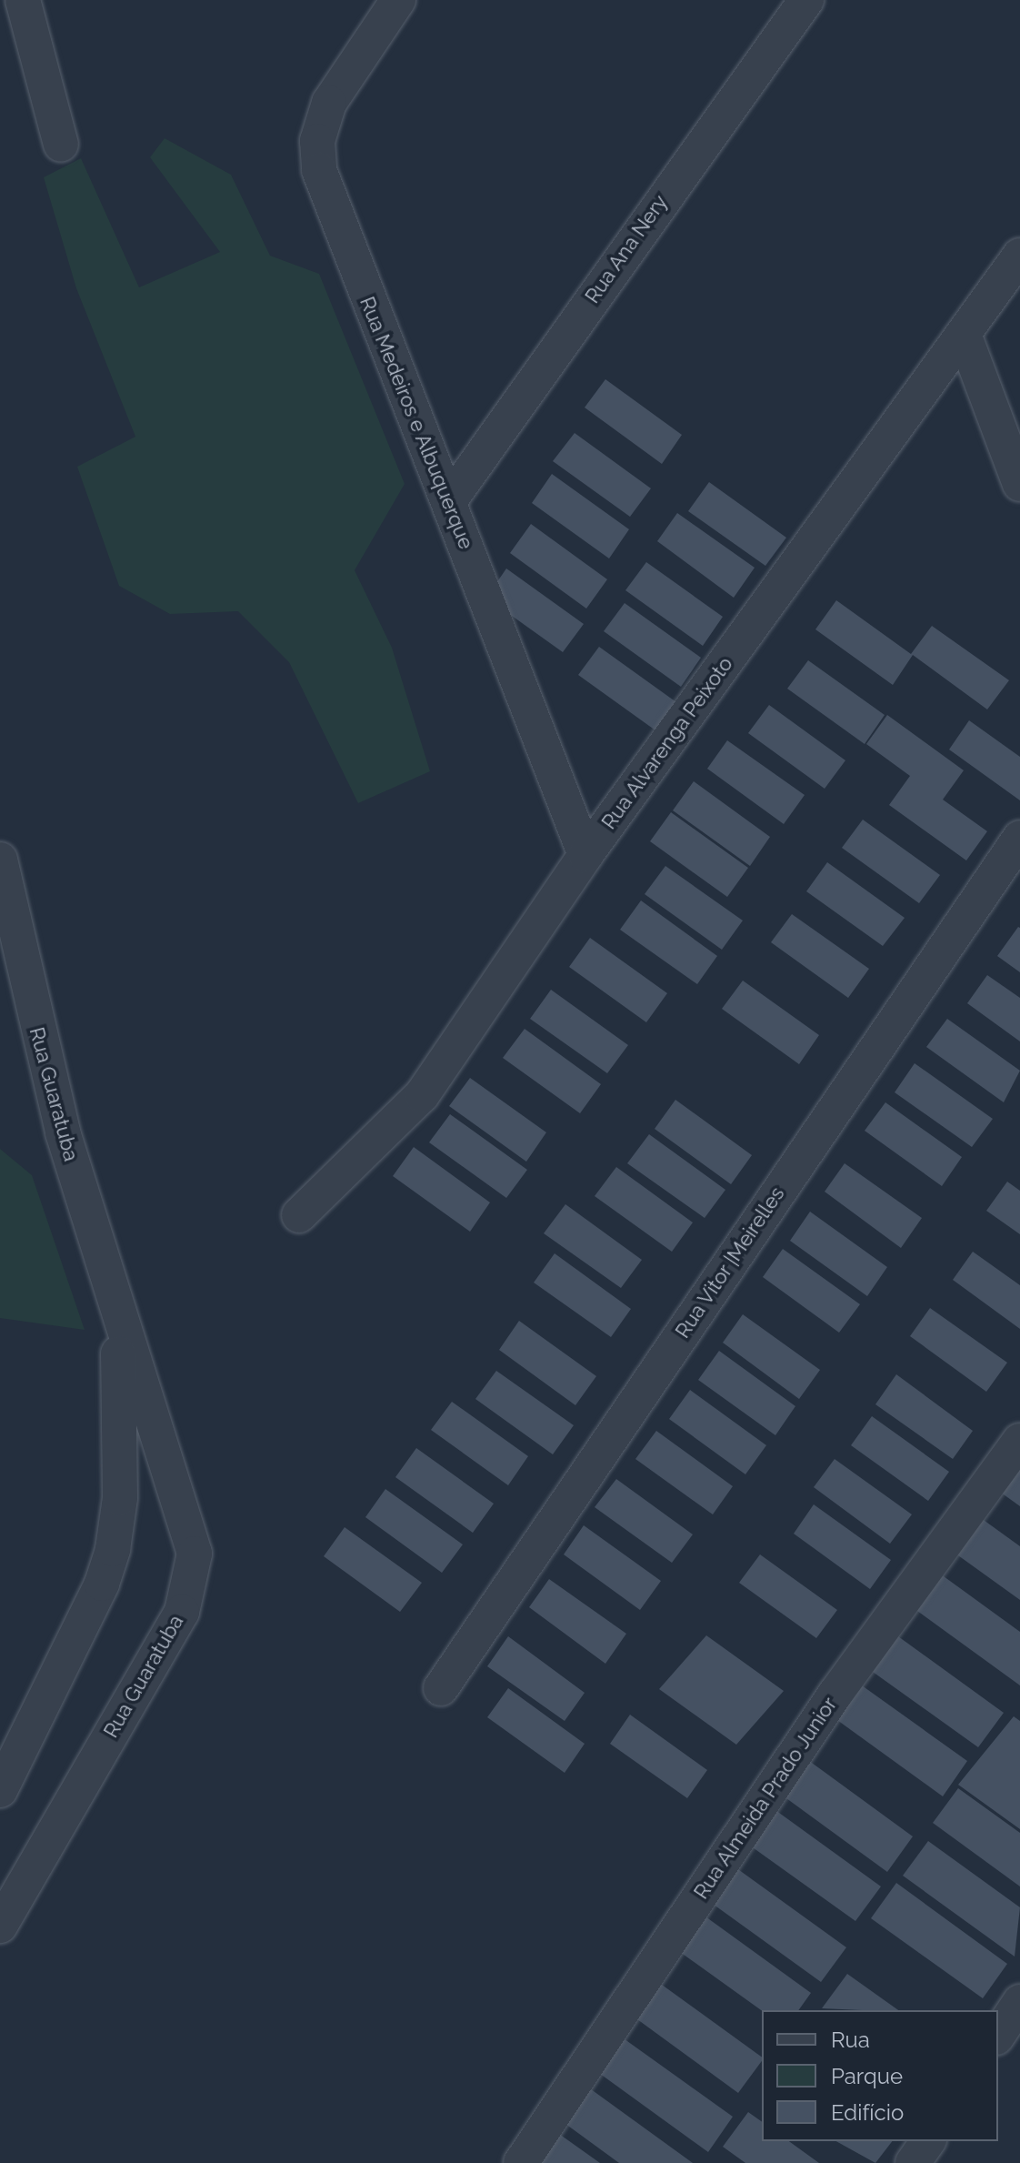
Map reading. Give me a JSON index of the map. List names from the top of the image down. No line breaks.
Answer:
{"streets":{"street":["Rua Ana Nery","Rua Medeiros e Albuquerque","Rua Alvarenga Peixoto","Rua Guaratuba","Rua Vitor |Meirelles","Rua Almeida Prado Junior"]},"crossings":[["Rua Ana Nery","Rua Medeiros e Albuquerque"],["Rua Medeiros e Albuquerque","Rua Alvarenga Peixoto"]],"legend":["Rua","Parque","Edifício"]}
